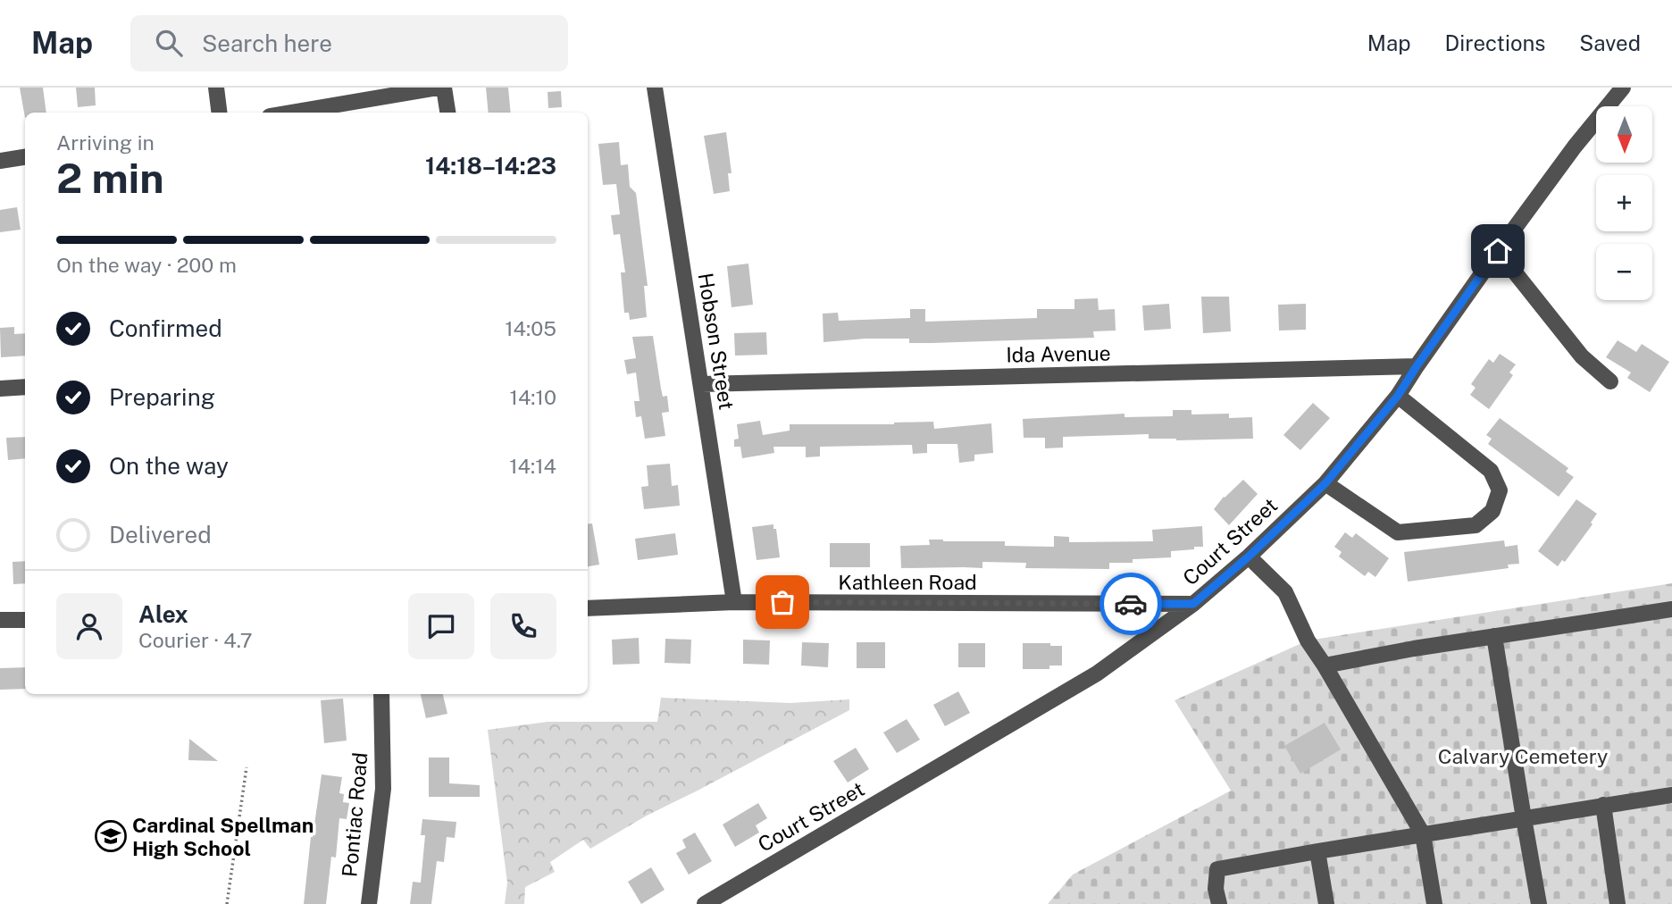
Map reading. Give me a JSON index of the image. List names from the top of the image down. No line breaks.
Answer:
{"streets":{"street":["Hobson Street","Ida Avenue","Court Street","Kathleen Road","Pontiac Road"]},"crossings":[["Hobson Street","Ida Avenue"],["Hobson Street","Kathleen Road"],["Ida Avenue","Court Street"],["Court Street","Kathleen Road"]],"parks":["Calvary Cemetery"],"places":{"school or university":["Cardinal Spellman High School"]},"north":"bottom","page":{"header":"Map","search":"Search here","nav":["Map","Directions","Saved"],"map_buttons":["+","−"],"heading":["2 min","Arriving in","14:18–14:23"],"panel":["Alex","Courier · 4.7"],"bar":"On the way · 200 m","list":[["Confirmed","14:05"],["Preparing","14:10"],["On the way","14:14"],"Delivered"]}}
